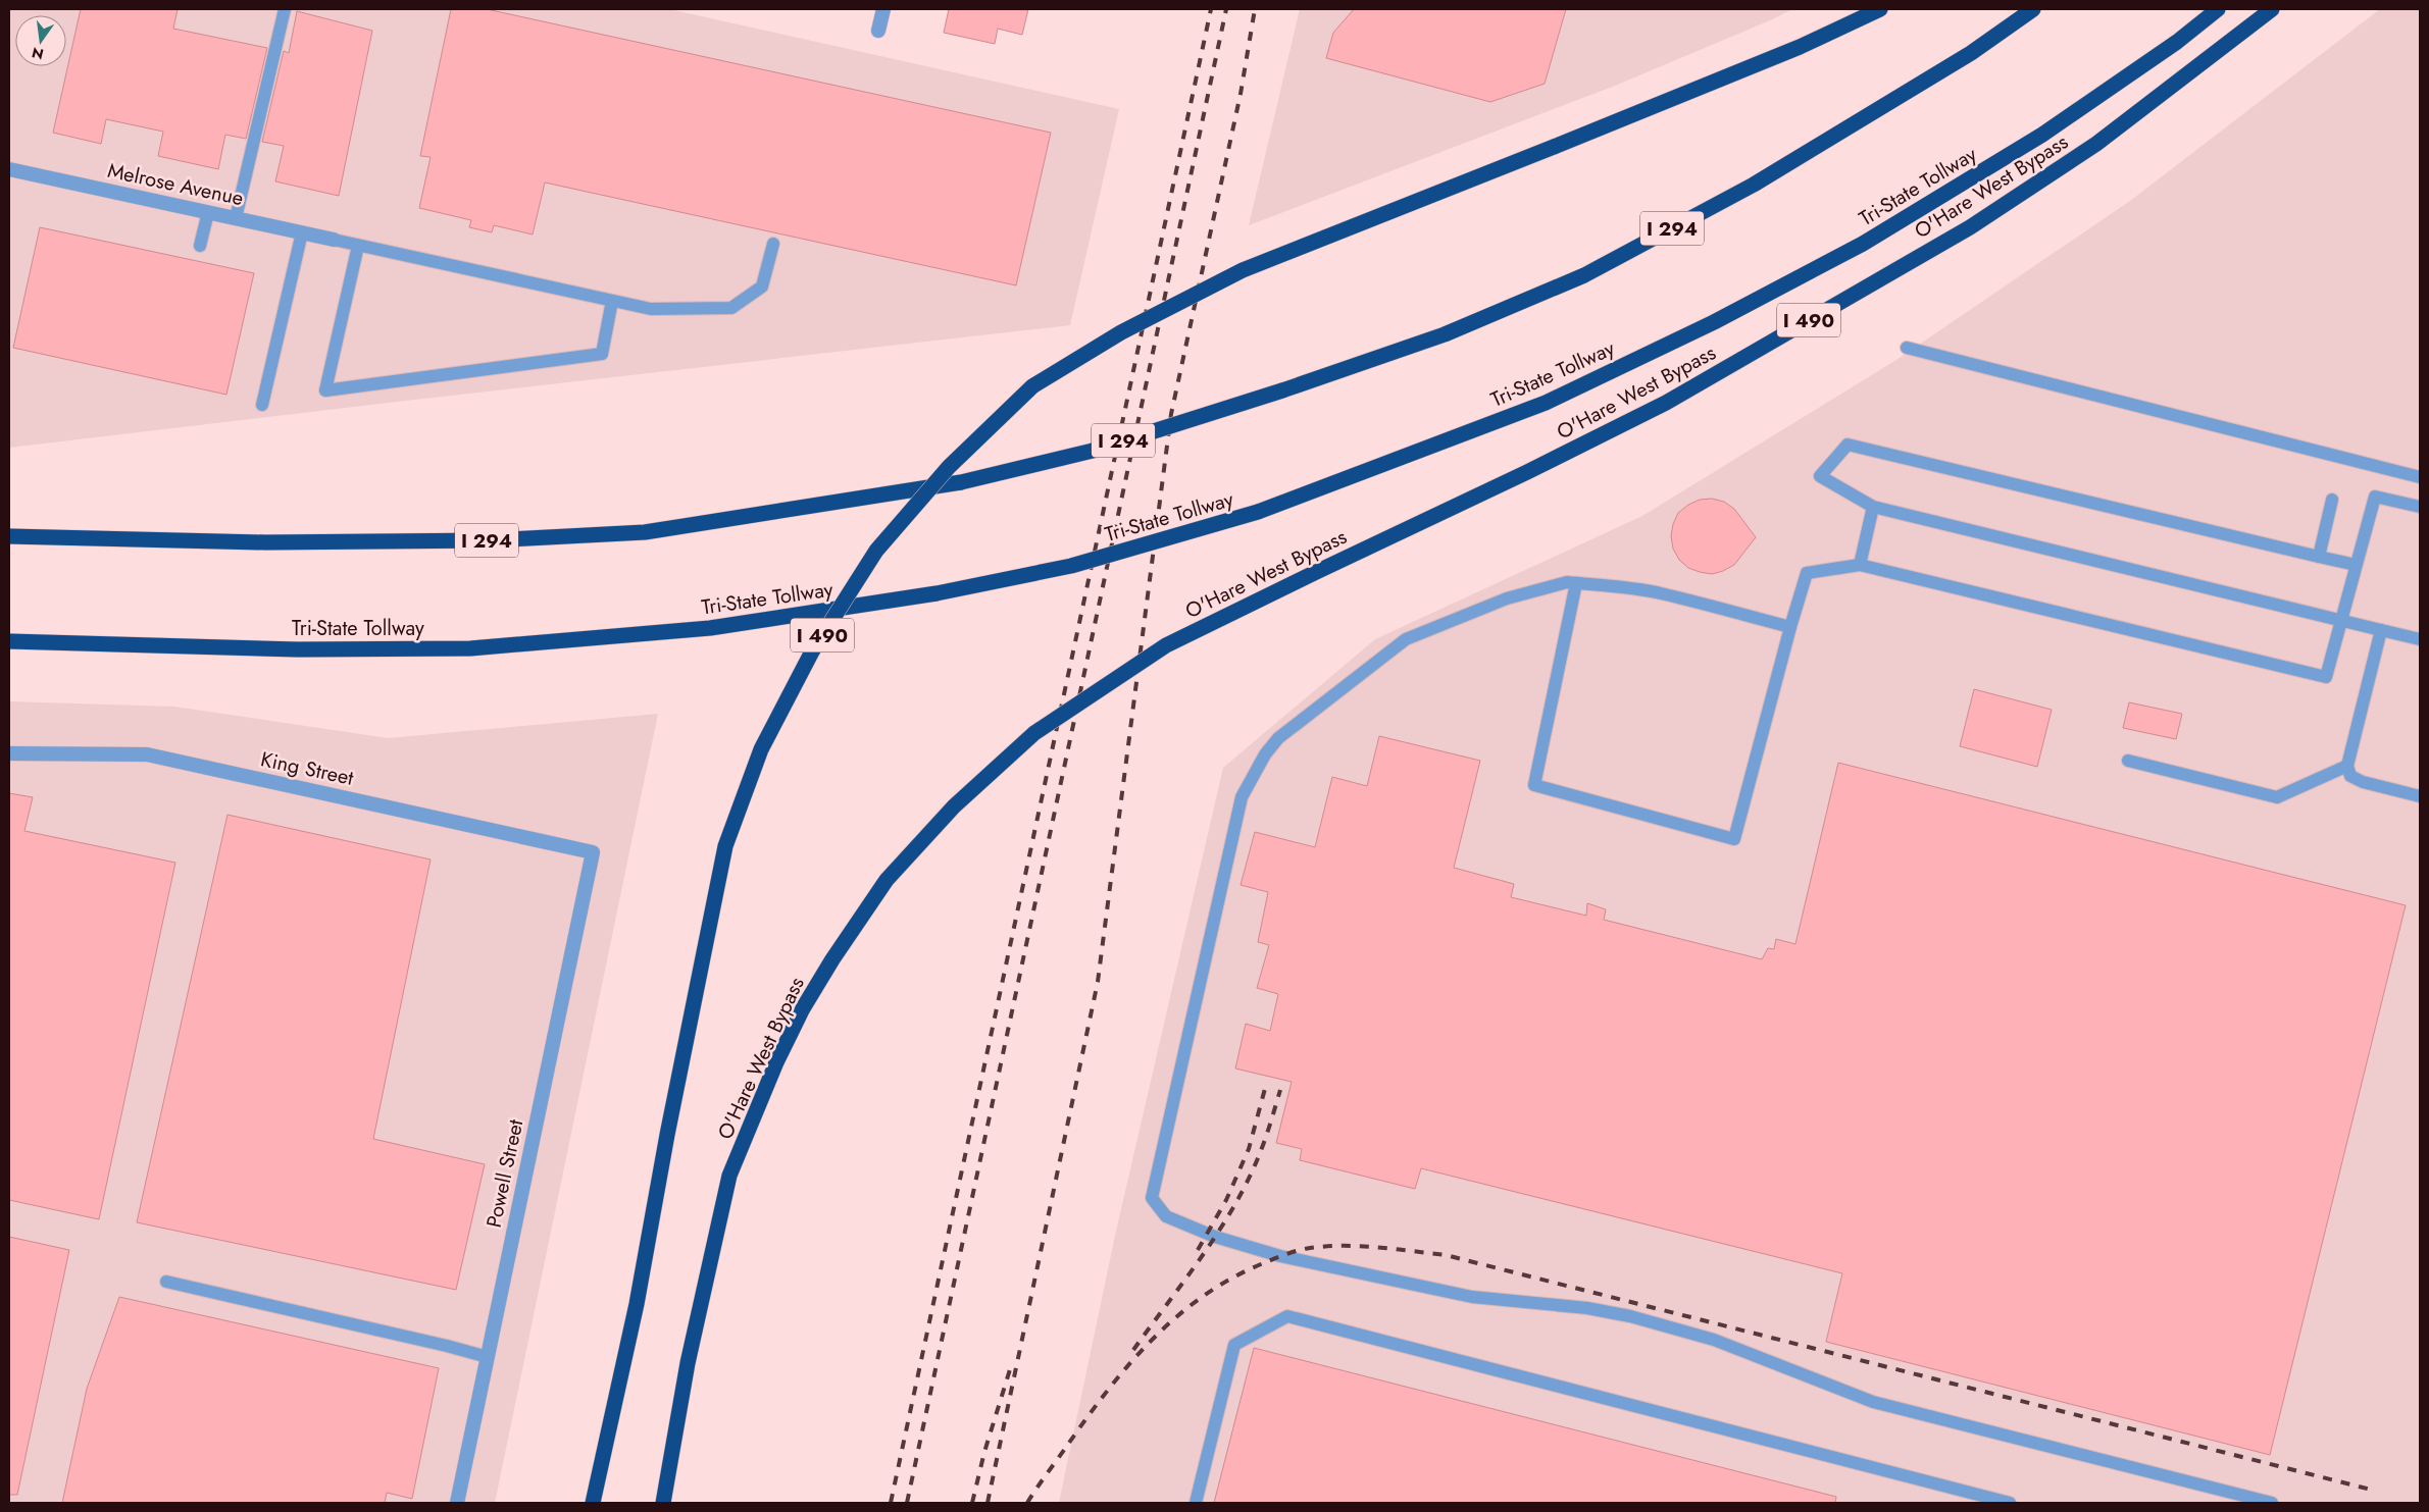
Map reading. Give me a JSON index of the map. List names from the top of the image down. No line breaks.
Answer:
{"streets":{"highway":["Tri-State Tollway","O'Hare West Bypass","I 294","I 490"],"street":["Melrose Avenue","King Street","Powell Street"]},"crossings":[["King Street","Powell Street"]],"north":"bottom"}
